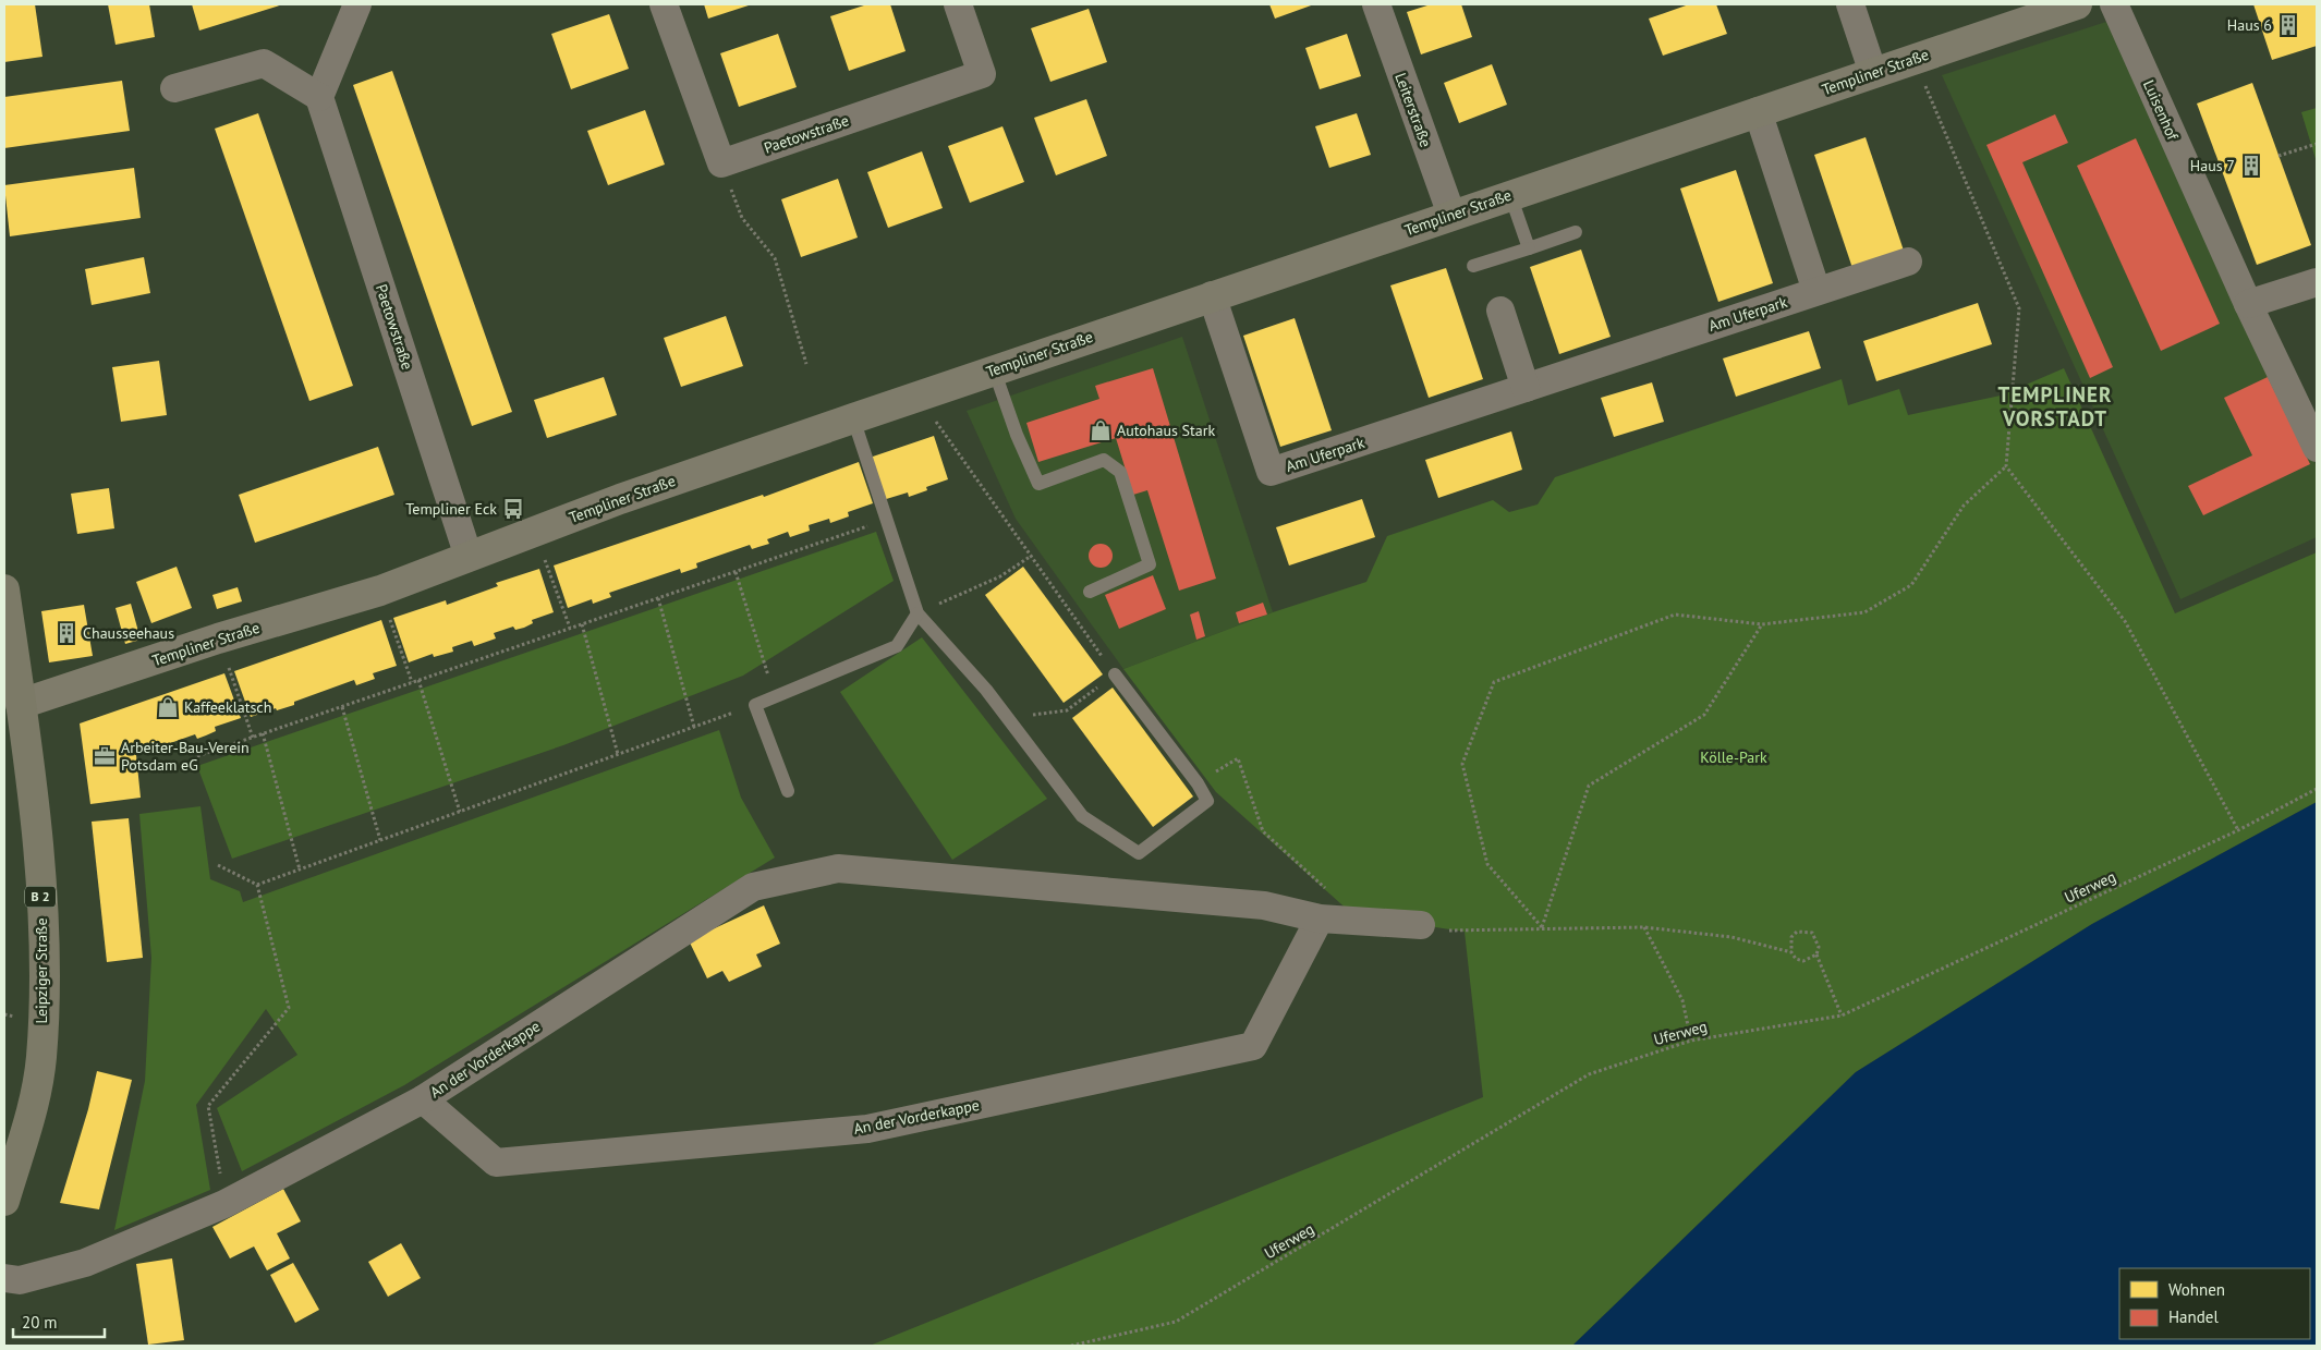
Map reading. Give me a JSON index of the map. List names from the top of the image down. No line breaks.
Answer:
{"streets":{"main road":["B 2","Leipziger Straße"],"street":["Templiner Straße","Leiterstraße","Luisenhof","Paetowstraße","Am Uferpark","An der Vorderkappe"],"path":["Uferweg"]},"crossings":[["Templiner Straße","Leiterstraße"],["Templiner Straße","Paetowstraße"],["Templiner Straße","Am Uferpark"],["Templiner Straße","B 2"],["Templiner Straße","Leipziger Straße"],["B 2","Leipziger Straße"]],"districts":["TEMPLINER VORSTADT"],"parks":["Kölle-Park"],"places":{"building":["Haus 6","Haus 7","Chausseehaus"],"shop":["Autohaus Stark","Kaffeeklatsch"],"bus stop":["Templiner Eck"],"office":["Arbeiter-Bau-Verein Potsdam eG"]},"legend":["Wohnen","Handel"],"scale_bar":"20 m"}
